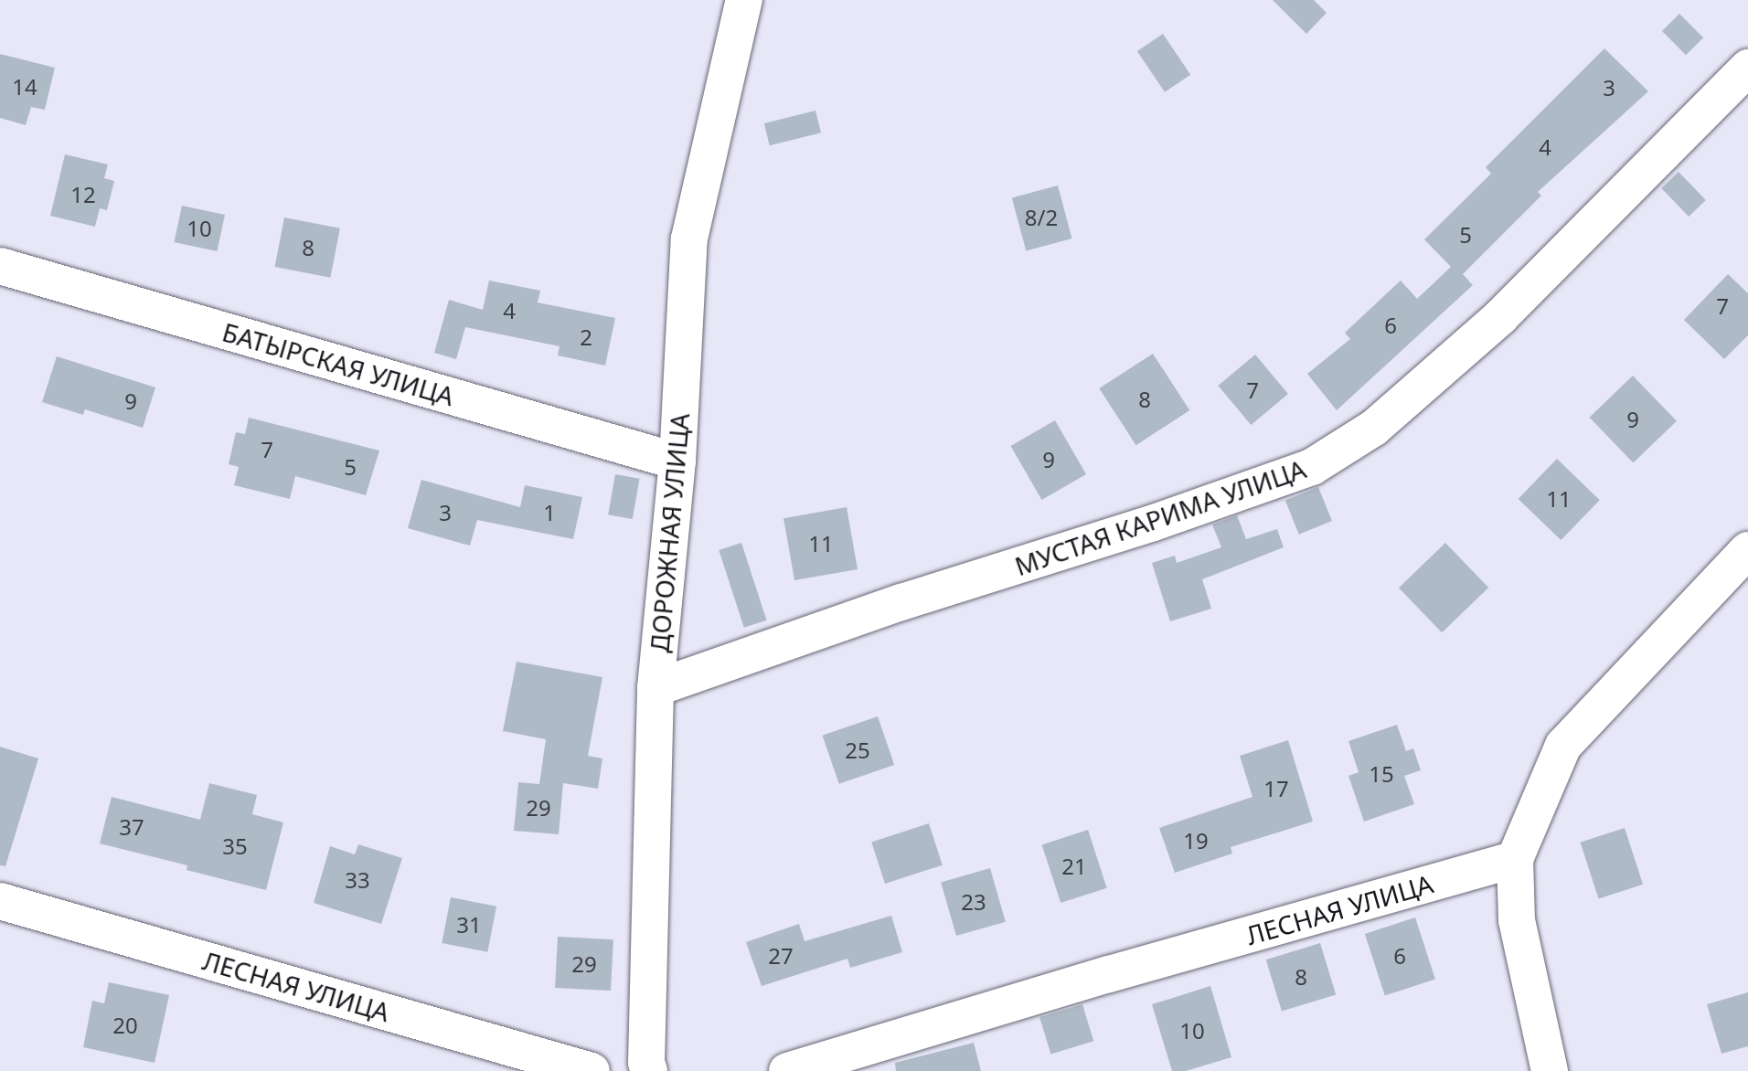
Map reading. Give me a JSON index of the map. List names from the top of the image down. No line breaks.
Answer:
{"streets":{"street":["БАТЫРСКАЯ УЛИЦА","МУСТАЯ КАРИМА УЛИЦА","ДОРОЖНАЯ УЛИЦА","ЛЕСНАЯ УЛИЦА"]},"crossings":[["БАТЫРСКАЯ УЛИЦА","ДОРОЖНАЯ УЛИЦА"],["МУСТАЯ КАРИМА УЛИЦА","ДОРОЖНАЯ УЛИЦА"]],"house_numbers":["14","3","4","12","8/2","10","5","8","7","4","6","2","7","8","9","9","7","9","5","11","3","1","11","25","15","17","29","37","19","35","21","33","23","31","27","6","29","8","20","10"]}
